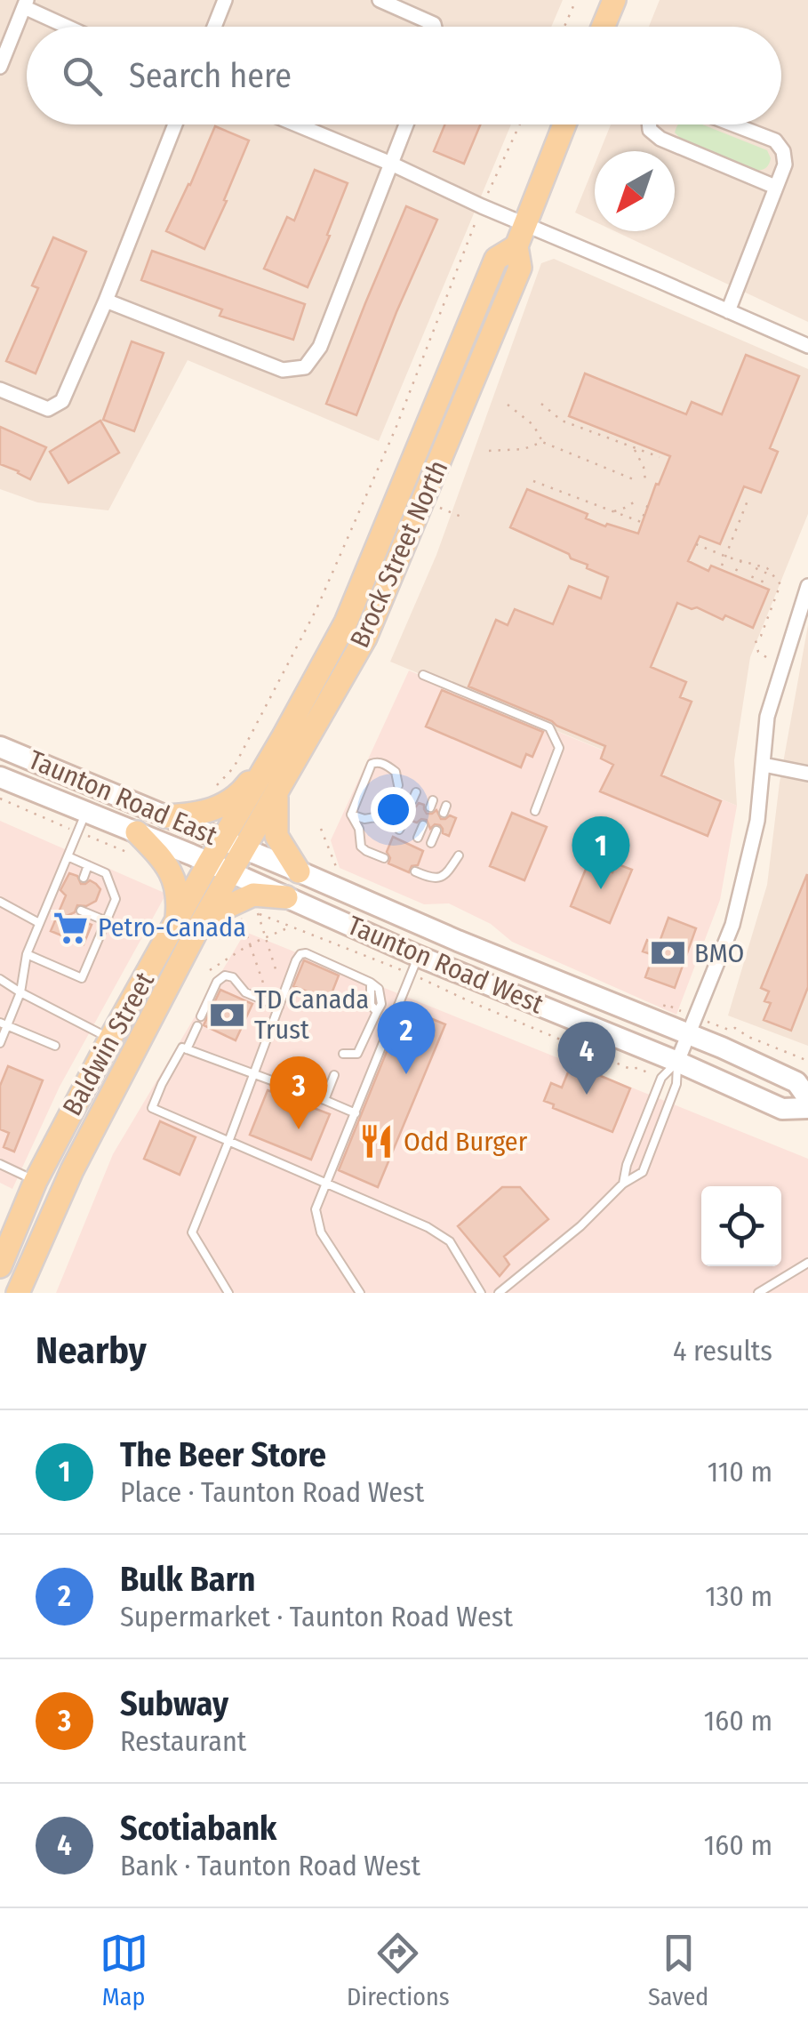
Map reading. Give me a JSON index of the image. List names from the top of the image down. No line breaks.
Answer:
{"streets":{"main road":["Brock Street North","Taunton Road East","Taunton Road West","Baldwin Street"]},"crossings":[["Brock Street North","Taunton Road East"],["Brock Street North","Taunton Road West"],["Brock Street North","Baldwin Street"],["Taunton Road East","Taunton Road West"],["Taunton Road East","Baldwin Street"],["Taunton Road West","Baldwin Street"]],"places":{"supermarket":["Petro-Canada"],"bank":["BMO","TD Canada Trust"],"restaurant":["Odd Burger"]},"north":"bottom left","page":{"search":"Search here","pins":["1","2","4","3"],"heading":["Nearby","4 results"],"list":[{"mark":"1","name":"The Beer Store","note":"Place · Taunton Road West","value":"110 m"},{"mark":"2","name":"Bulk Barn","note":"Supermarket · Taunton Road West","value":"130 m"},{"mark":"3","name":"Subway","note":"Restaurant","value":"160 m"},{"mark":"4","name":"Scotiabank","note":"Bank · Taunton Road West","value":"160 m"}],"nav":["Map","Directions","Saved"]}}
